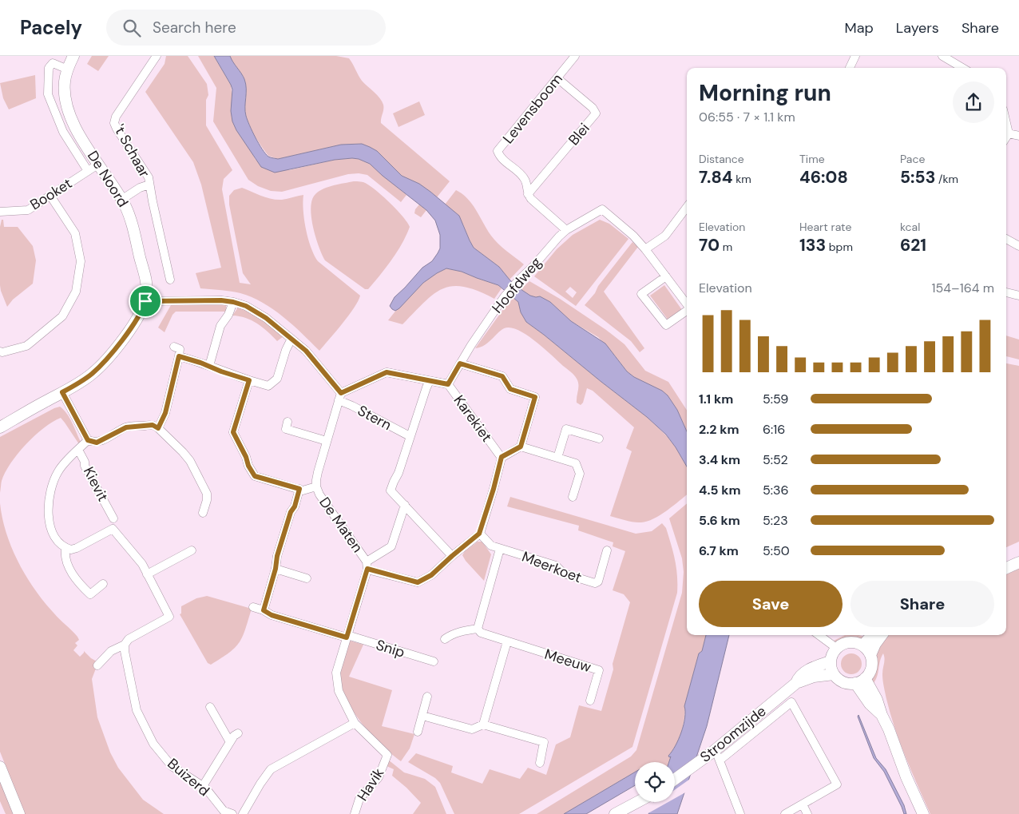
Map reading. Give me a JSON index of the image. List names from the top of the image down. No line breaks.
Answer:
{"streets":{"street":["Levensboom","Blei","'t Schaar","De Noord","Booket","Hoofdweg","Stern","Karekiet","Kievit","De Maten","Meerkoet","Snip","Meeuw","Stroomzijde","Buizerd","Havik"]},"crossings":[["Levensboom","Blei"],["Levensboom","Hoofdweg"],["De Noord","Booket"],["Hoofdweg","Karekiet"],["Stern","De Maten"],["De Maten","Snip"],["De Maten","Havik"]],"page":{"header":"Pacely","search":"Search here","nav":["Map","Layers","Share"],"heading":["Morning run","06:55 · 7 × 1.1 km"],"stats":[["Distance","7.84 km"],["Time","46:08"],["Pace","5:53 /km"],["Elevation","70 m"],["Heart rate","133 bpm"],["kcal","621"]],"chart":["Elevation","154–164 m"],"list":[{"name":"1.1 km","note":"5:59"},{"name":"2.2 km","note":"6:16"},{"name":"3.4 km","note":"5:52"},{"name":"4.5 km","note":"5:36"},{"name":"5.6 km","note":"5:23"},{"name":"6.7 km","note":"5:50"}],"buttons":["Save","Share"]}}
